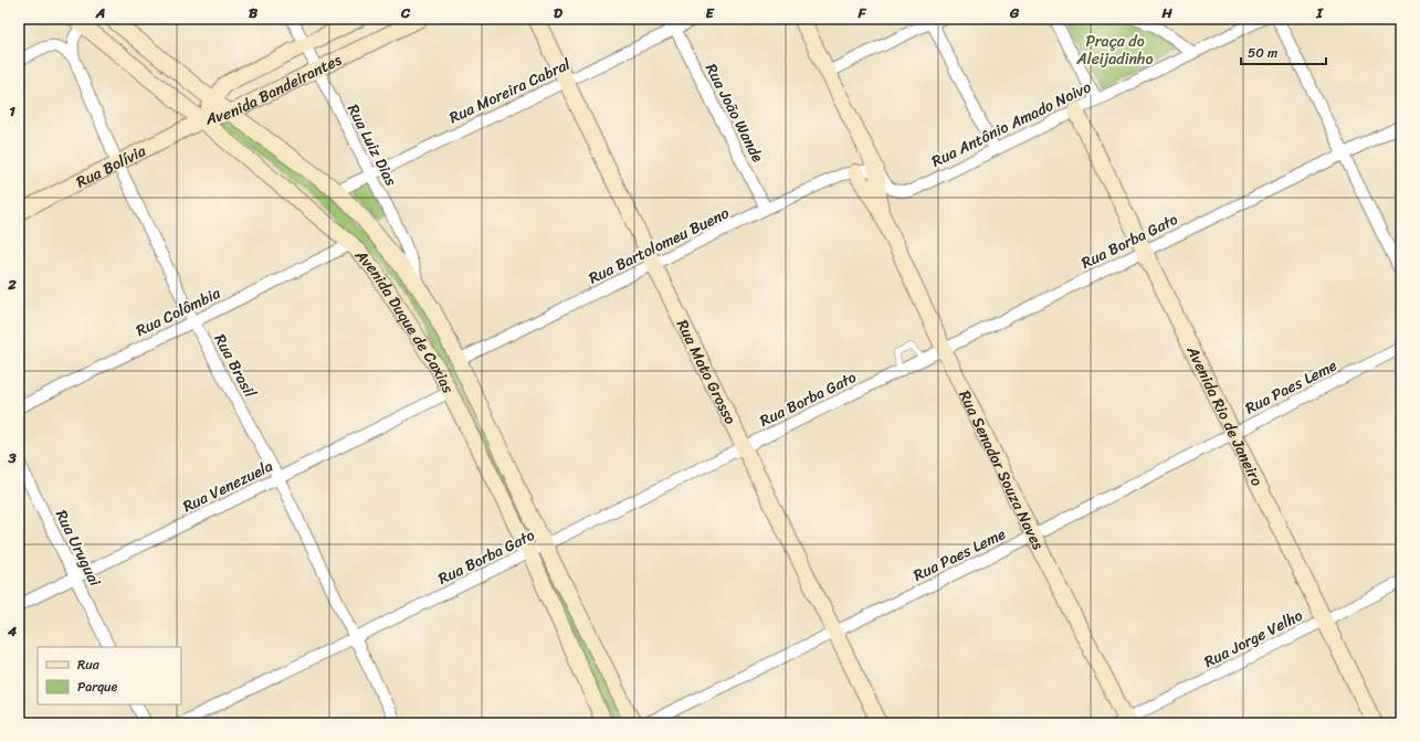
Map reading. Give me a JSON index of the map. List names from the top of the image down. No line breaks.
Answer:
{"streets":{"main road":["Avenida Bandeirantes","Rua Bolívia","Avenida Duque de Caxias","Rua Mato Grosso","Avenida Rio de Janeiro","Rua Senador Souza Naves"],"street":["Rua Moreira Cabral","Rua João Wande","Rua Antônio Amado Noivo","Rua Luiz Dias","Rua Borba Gato","Rua Bartolomeu Bueno","Rua Colômbia","Rua Brasil","Rua Paes Leme","Rua Venezuela","Rua Uruguai","Rua Jorge Velho"]},"crossings":[["Avenida Bandeirantes","Rua Luiz Dias"],["Avenida Bandeirantes","Rua Bolívia"],["Avenida Bandeirantes","Avenida Duque de Caxias"],["Rua Moreira Cabral","Rua João Wande"],["Rua Moreira Cabral","Rua Luiz Dias"],["Rua Moreira Cabral","Avenida Duque de Caxias"],["Rua Moreira Cabral","Rua Mato Grosso"],["Rua João Wande","Rua Bartolomeu Bueno"],["Rua Antônio Amado Noivo","Rua Bartolomeu Bueno"],["Rua Antônio Amado Noivo","Avenida Rio de Janeiro"],["Rua Antônio Amado Noivo","Rua Senador Souza Naves"],["Rua Luiz Dias","Avenida Duque de Caxias"],["Rua Bolívia","Avenida Duque de Caxias"],["Rua Bolívia","Rua Brasil"],["Rua Borba Gato","Avenida Duque de Caxias"],["Rua Borba Gato","Rua Brasil"],["Rua Borba Gato","Rua Mato Grosso"],["Rua Borba Gato","Avenida Rio de Janeiro"],["Rua Borba Gato","Rua Senador Souza Naves"],["Rua Bartolomeu Bueno","Avenida Duque de Caxias"],["Rua Bartolomeu Bueno","Rua Mato Grosso"],["Rua Bartolomeu Bueno","Rua Senador Souza Naves"],["Rua Colômbia","Avenida Duque de Caxias"],["Rua Colômbia","Rua Brasil"],["Avenida Duque de Caxias","Rua Brasil"],["Avenida Duque de Caxias","Rua Venezuela"],["Rua Brasil","Rua Venezuela"],["Rua Mato Grosso","Rua Paes Leme"],["Rua Paes Leme","Avenida Rio de Janeiro"],["Rua Paes Leme","Rua Senador Souza Naves"],["Avenida Rio de Janeiro","Rua Jorge Velho"],["Rua Senador Souza Naves","Rua Jorge Velho"],["Rua Venezuela","Rua Uruguai"]],"parks":["Praça do Aleijadinho"],"legend":["Rua","Parque"],"scale_bar":"50 m","grid":{"columns":["A","B","C","D","E","F","G","H","I"],"rows":["1","2","3","4"]}}
